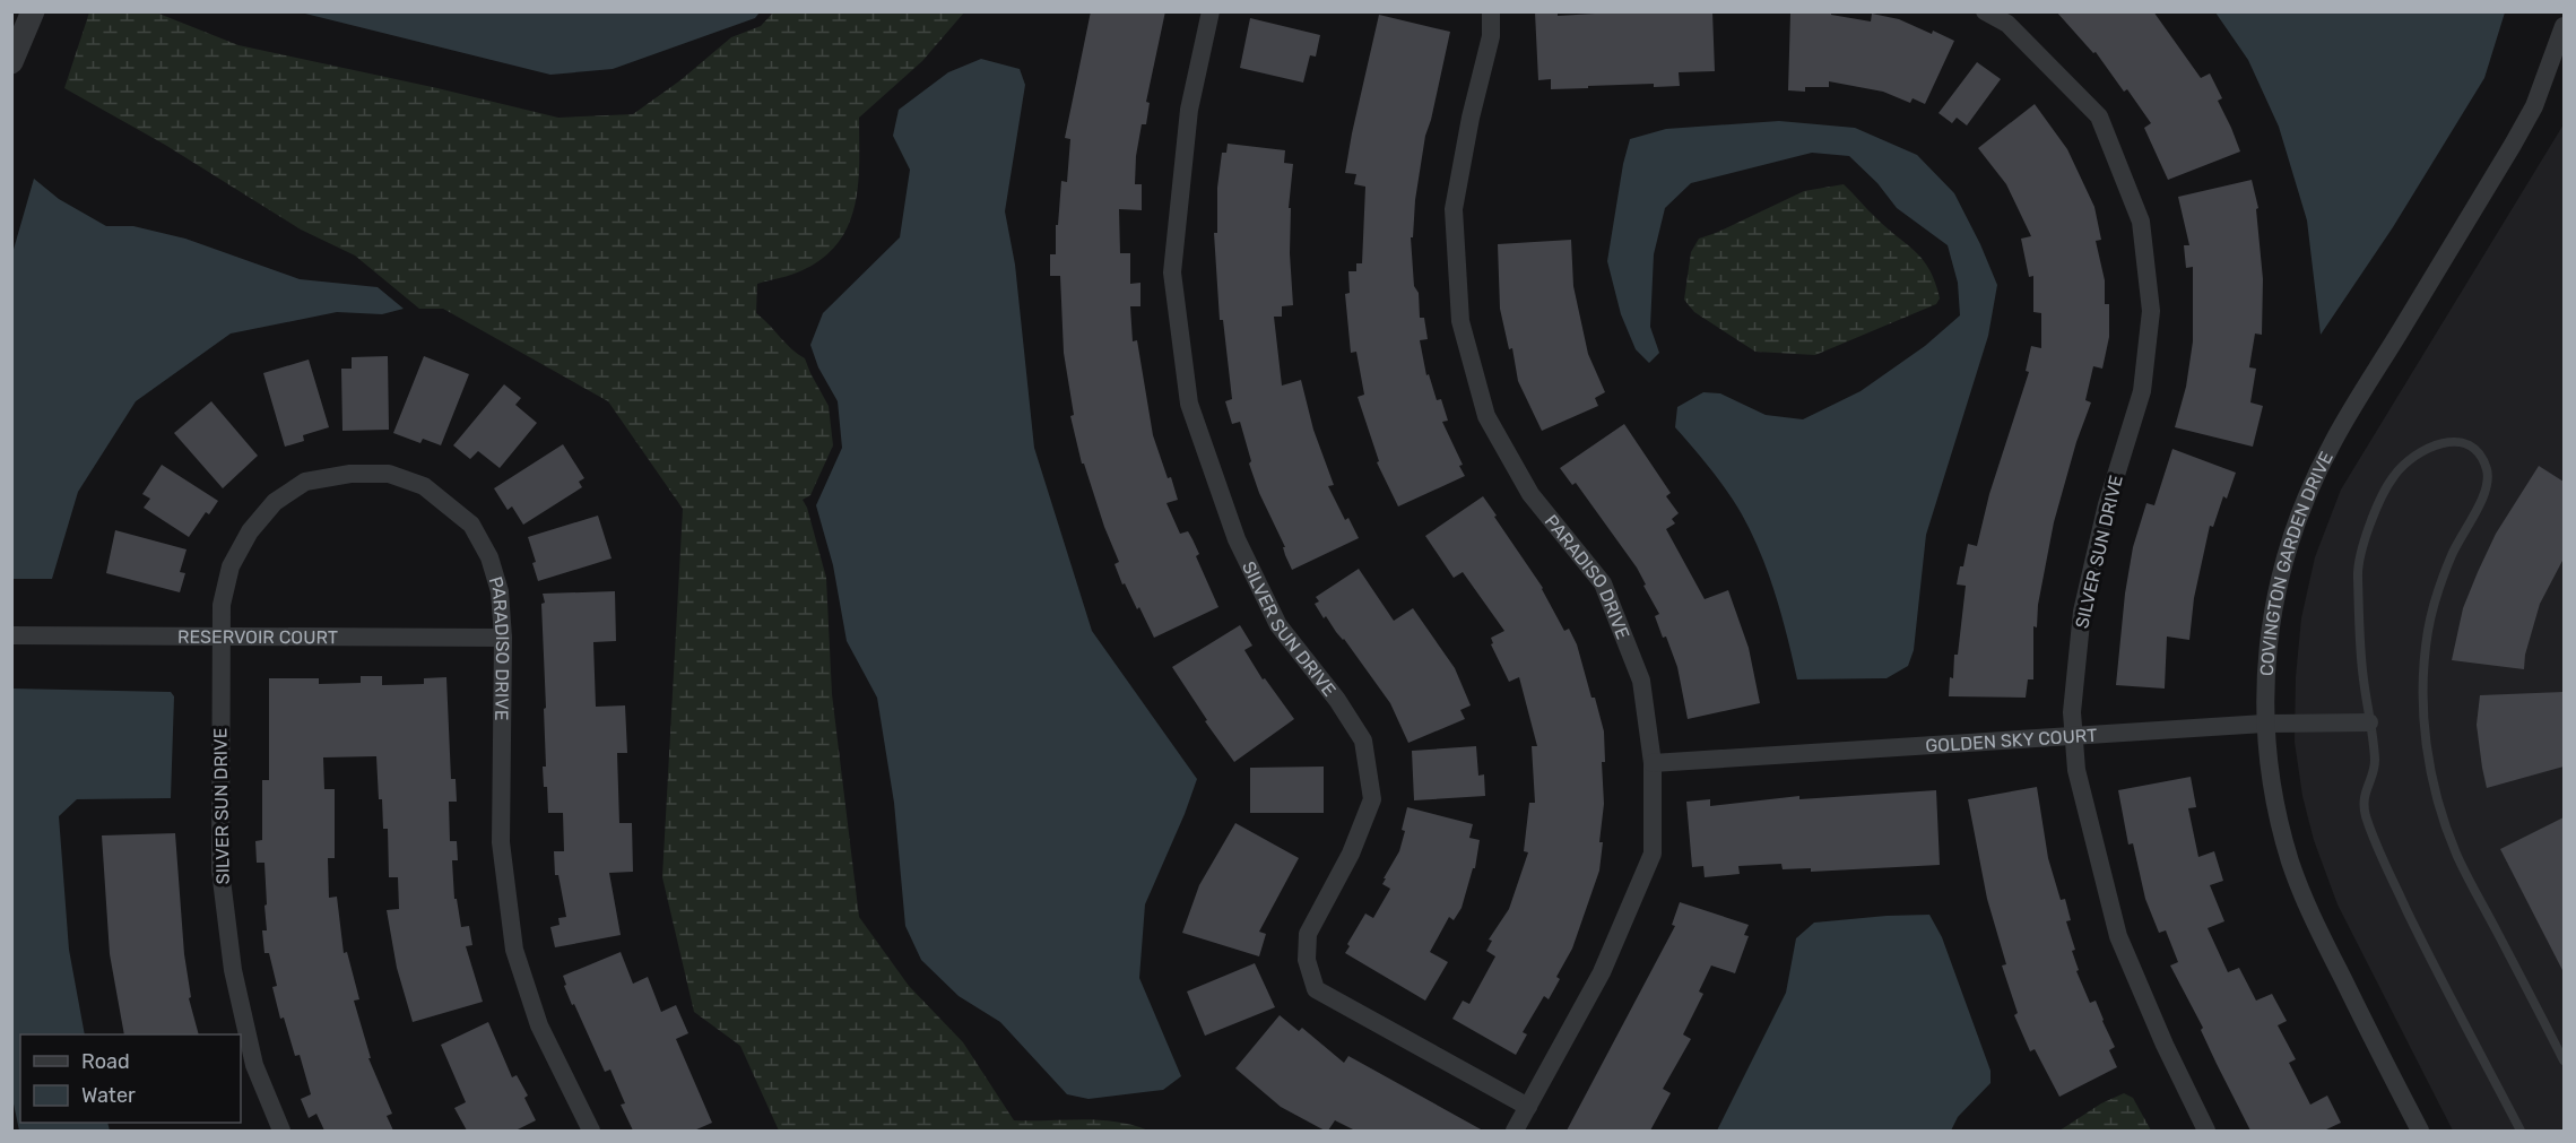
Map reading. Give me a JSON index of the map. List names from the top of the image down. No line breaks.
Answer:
{"streets":{"street":["SILVER SUN DRIVE","COVINGTON GARDEN DRIVE","PARADISO DRIVE","RESERVOIR COURT","GOLDEN SKY COURT"]},"crossings":[["SILVER SUN DRIVE","PARADISO DRIVE"],["SILVER SUN DRIVE","RESERVOIR COURT"],["SILVER SUN DRIVE","GOLDEN SKY COURT"],["COVINGTON GARDEN DRIVE","GOLDEN SKY COURT"],["PARADISO DRIVE","RESERVOIR COURT"],["PARADISO DRIVE","GOLDEN SKY COURT"]],"legend":["Road","Water"]}
